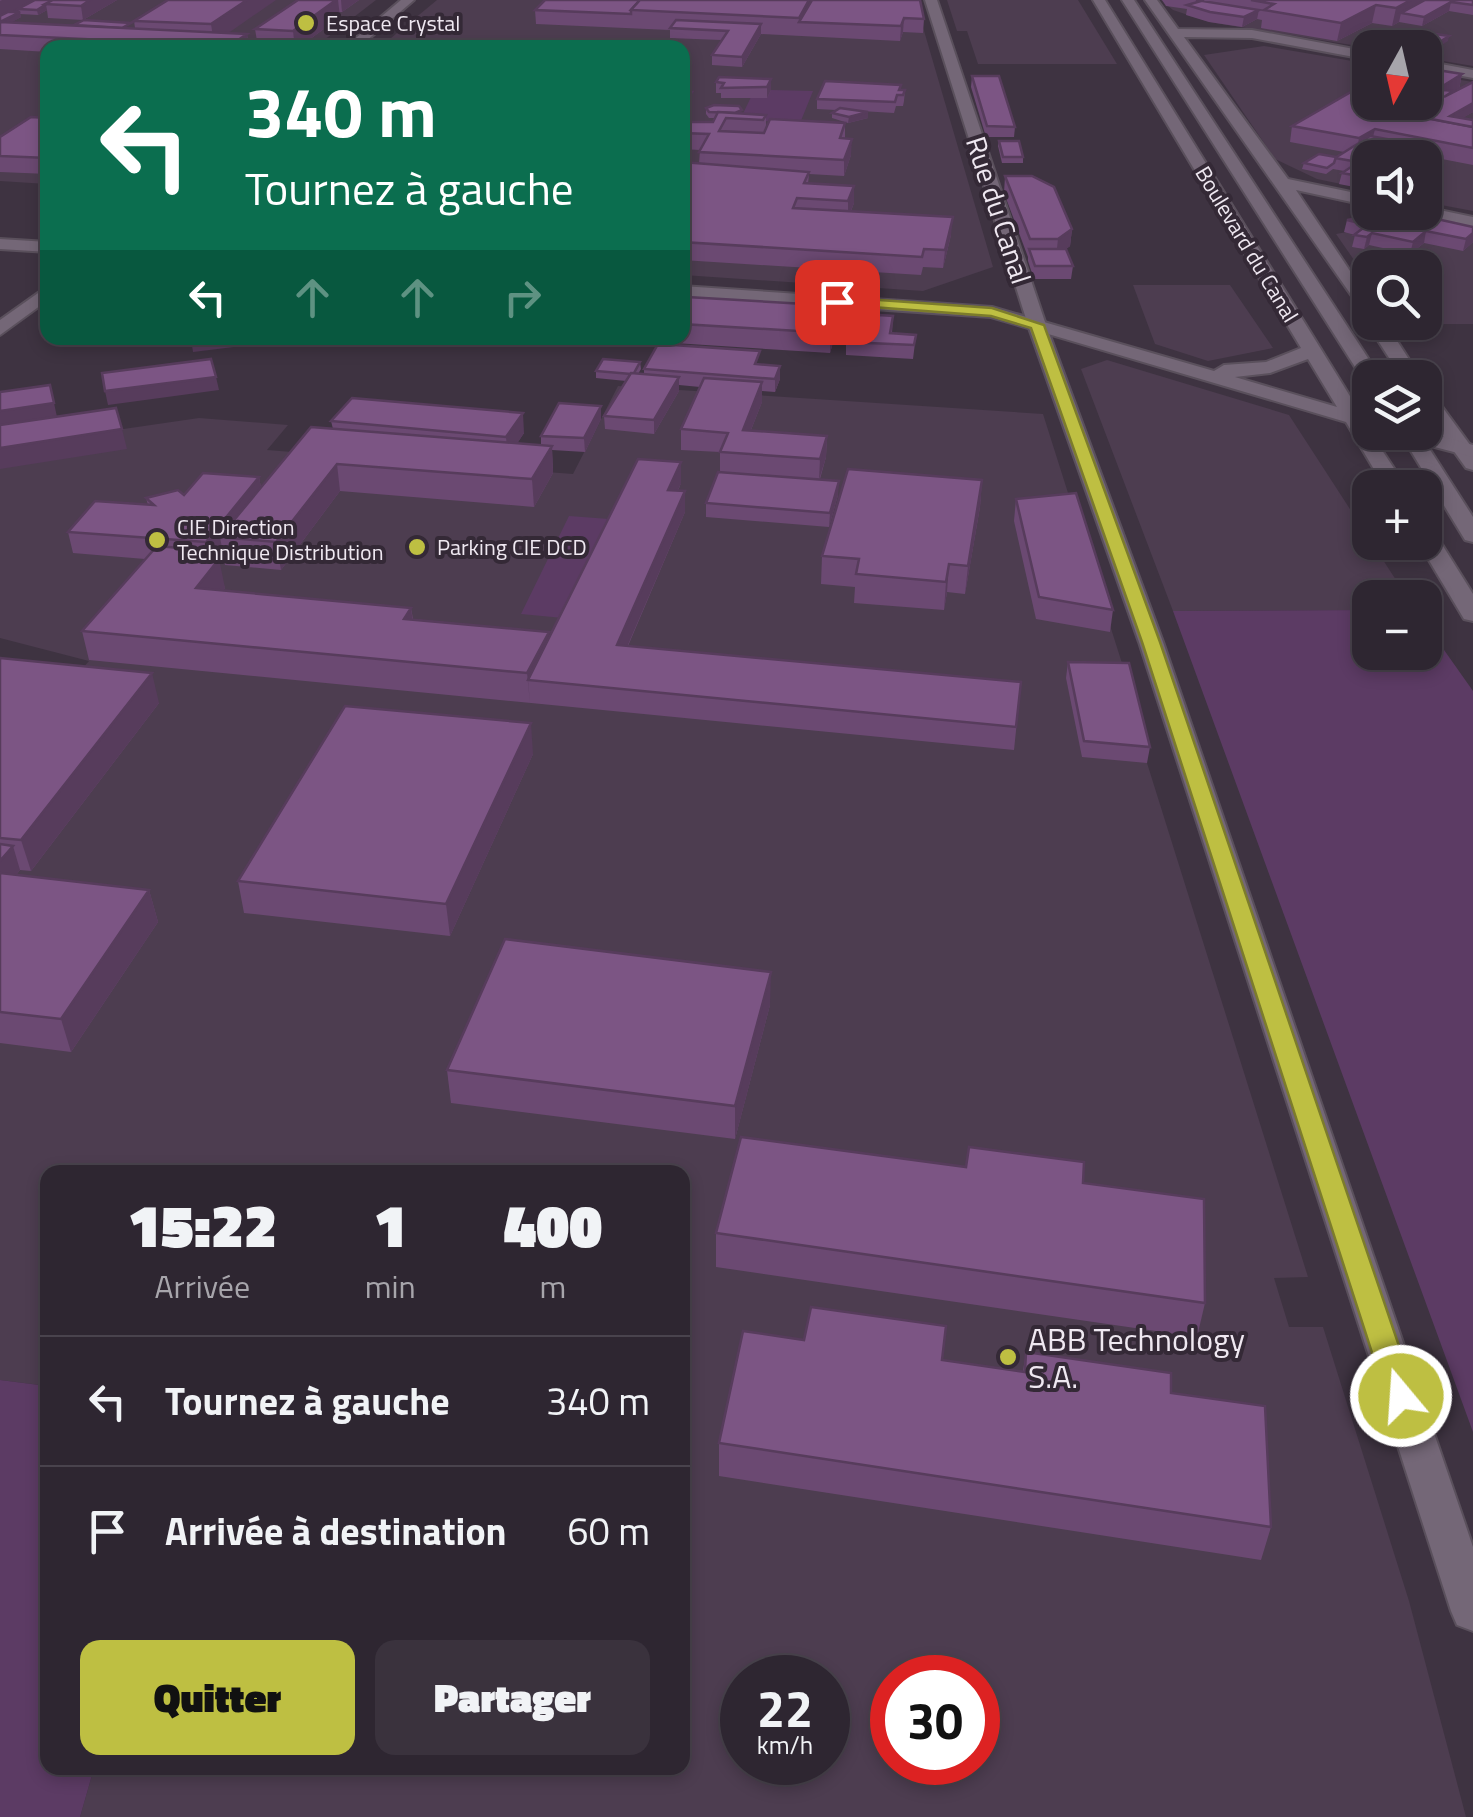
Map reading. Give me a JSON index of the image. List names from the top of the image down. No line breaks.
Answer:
{"streets":{"street":["Rue du Canal","Boulevard du Canal"]},"places":["Espace Crystal","CIE Direction Technique Distribution","Parking CIE DCD","ABB Technology S.A."],"north":"bottom","page":{"map_buttons":["+","−"],"turn":["340 m","Tournez à gauche"],"eta":["15:22","Arrivée","1","min","400","m"],"list":[{"name":"Tournez à gauche","value":"340 m"},{"name":"Arrivée à destination","value":"60 m"}],"buttons":["Quitter","Partager"],"speed":"22 km/h","limit":"30"}}
